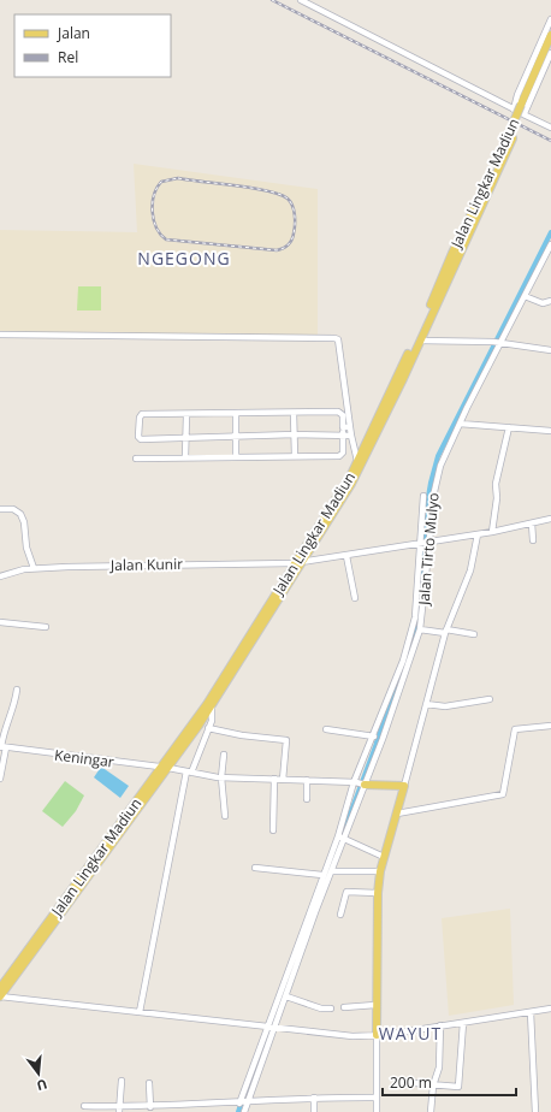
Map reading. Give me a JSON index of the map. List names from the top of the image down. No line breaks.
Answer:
{"streets":{"main road":["Jalan Lingkar Madiun"],"street":["Jalan Tirto Mulyo","Jalan Kunir","Keningar"]},"crossings":[["Jalan Lingkar Madiun","Jalan Kunir"],["Jalan Lingkar Madiun","Keningar"],["Jalan Tirto Mulyo","Jalan Kunir"],["Jalan Tirto Mulyo","Keningar"]],"districts":["NGEGONG","WAYUT"],"legend":["Jalan","Rel"],"scale_bar":"200 m","north":"bottom"}
